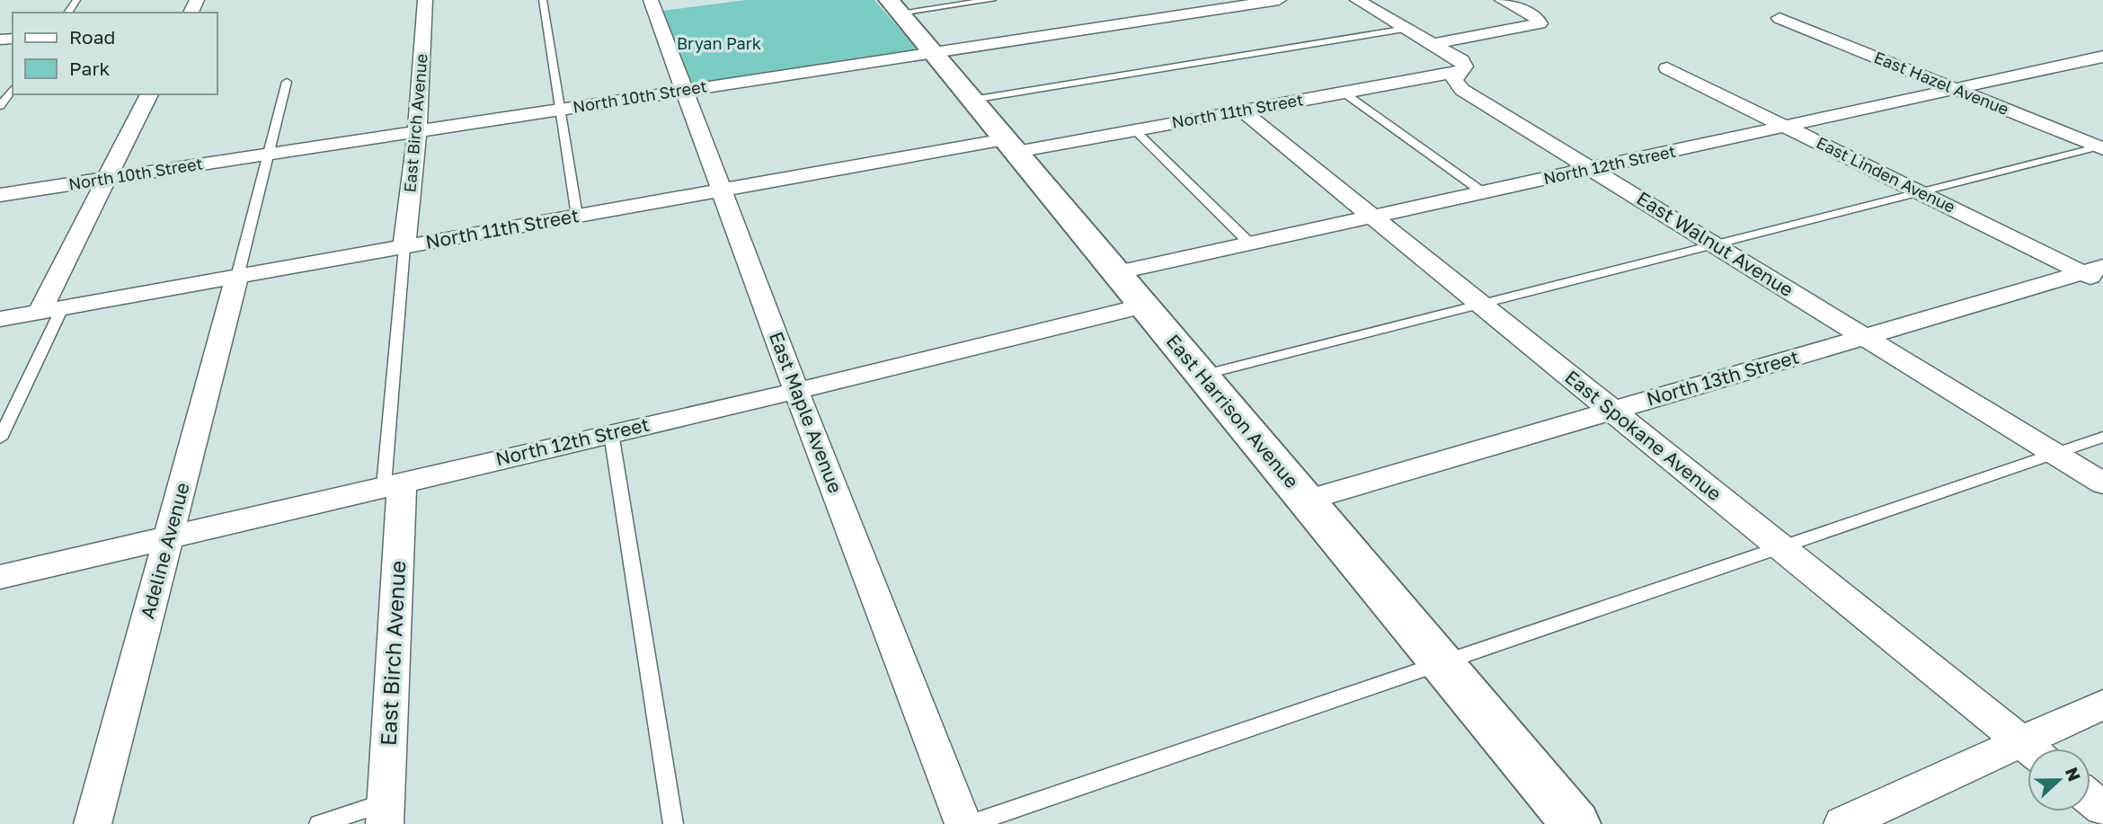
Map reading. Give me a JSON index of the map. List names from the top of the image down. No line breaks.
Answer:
{"streets":{"street":["East Hazel Avenue","North 10th Street","North 11th Street","East Birch Avenue","North 12th Street","East Linden Avenue","East Walnut Avenue","North 13th Street","East Harrison Avenue","East Maple Avenue","East Spokane Avenue","Adeline Avenue"]},"crossings":[["East Hazel Avenue","North 12th Street"],["North 10th Street","East Birch Avenue"],["North 10th Street","East Harrison Avenue"],["North 10th Street","East Maple Avenue"],["North 11th Street","East Birch Avenue"],["North 11th Street","East Walnut Avenue"],["North 11th Street","East Harrison Avenue"],["North 11th Street","East Maple Avenue"],["North 11th Street","East Spokane Avenue"],["North 11th Street","Adeline Avenue"],["East Birch Avenue","North 12th Street"],["North 12th Street","East Linden Avenue"],["North 12th Street","East Walnut Avenue"],["North 12th Street","East Harrison Avenue"],["North 12th Street","East Maple Avenue"],["North 12th Street","East Spokane Avenue"],["North 12th Street","Adeline Avenue"],["East Linden Avenue","North 13th Street"],["East Walnut Avenue","North 13th Street"],["North 13th Street","East Harrison Avenue"],["North 13th Street","East Spokane Avenue"]],"parks":["Bryan Park"],"legend":["Road","Park"],"north":"right"}
